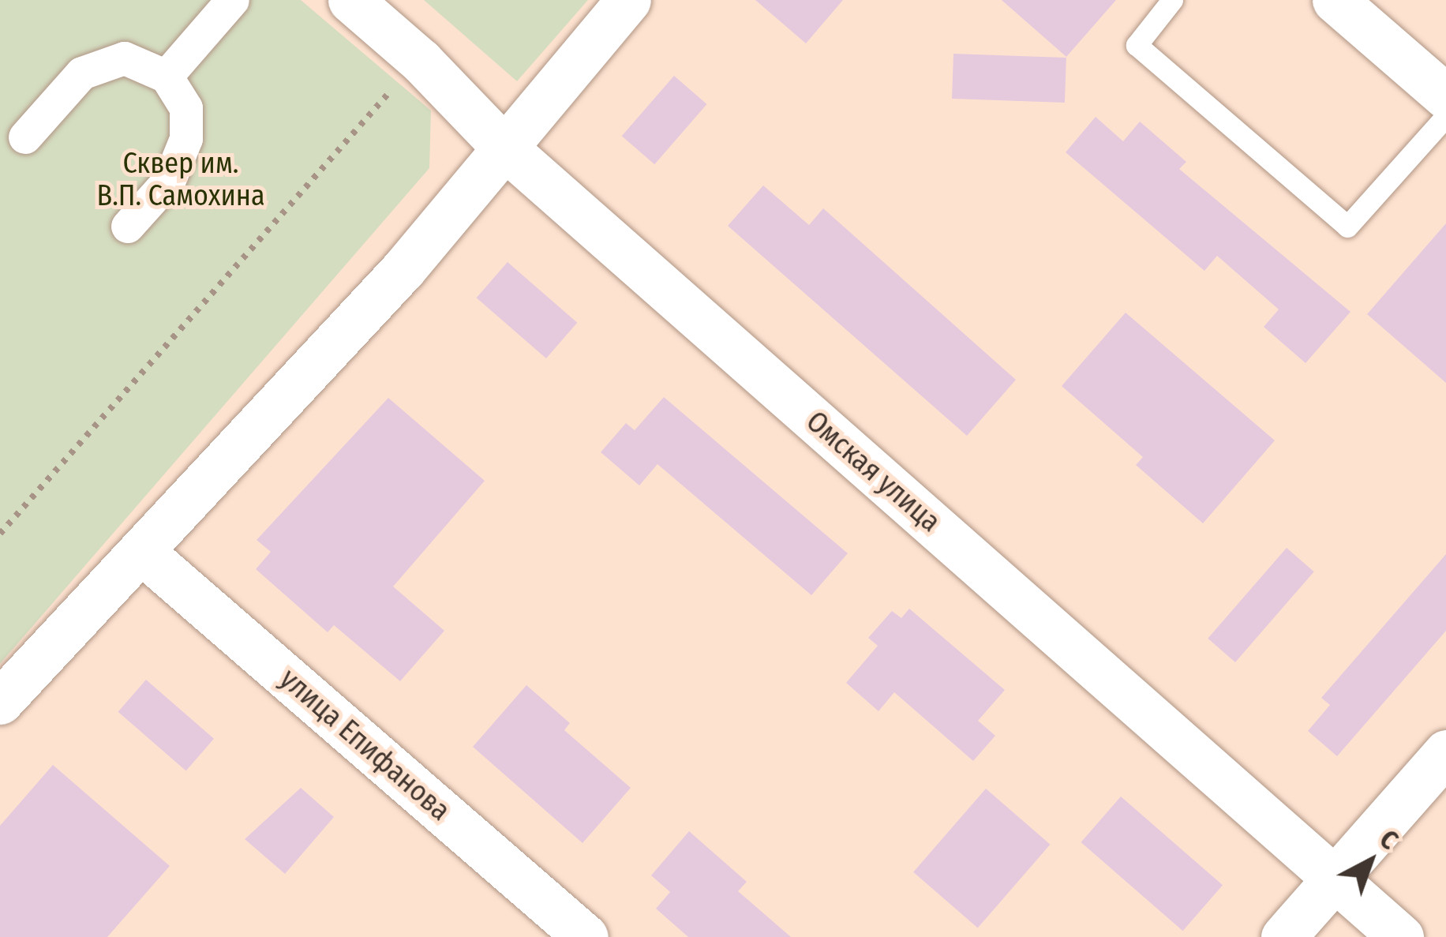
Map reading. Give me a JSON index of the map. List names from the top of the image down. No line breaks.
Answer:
{"streets":{"street":["Омская улица","улица Епифанова"]},"parks":["Сквер им. В.П. Самохина"],"north":"top right"}
